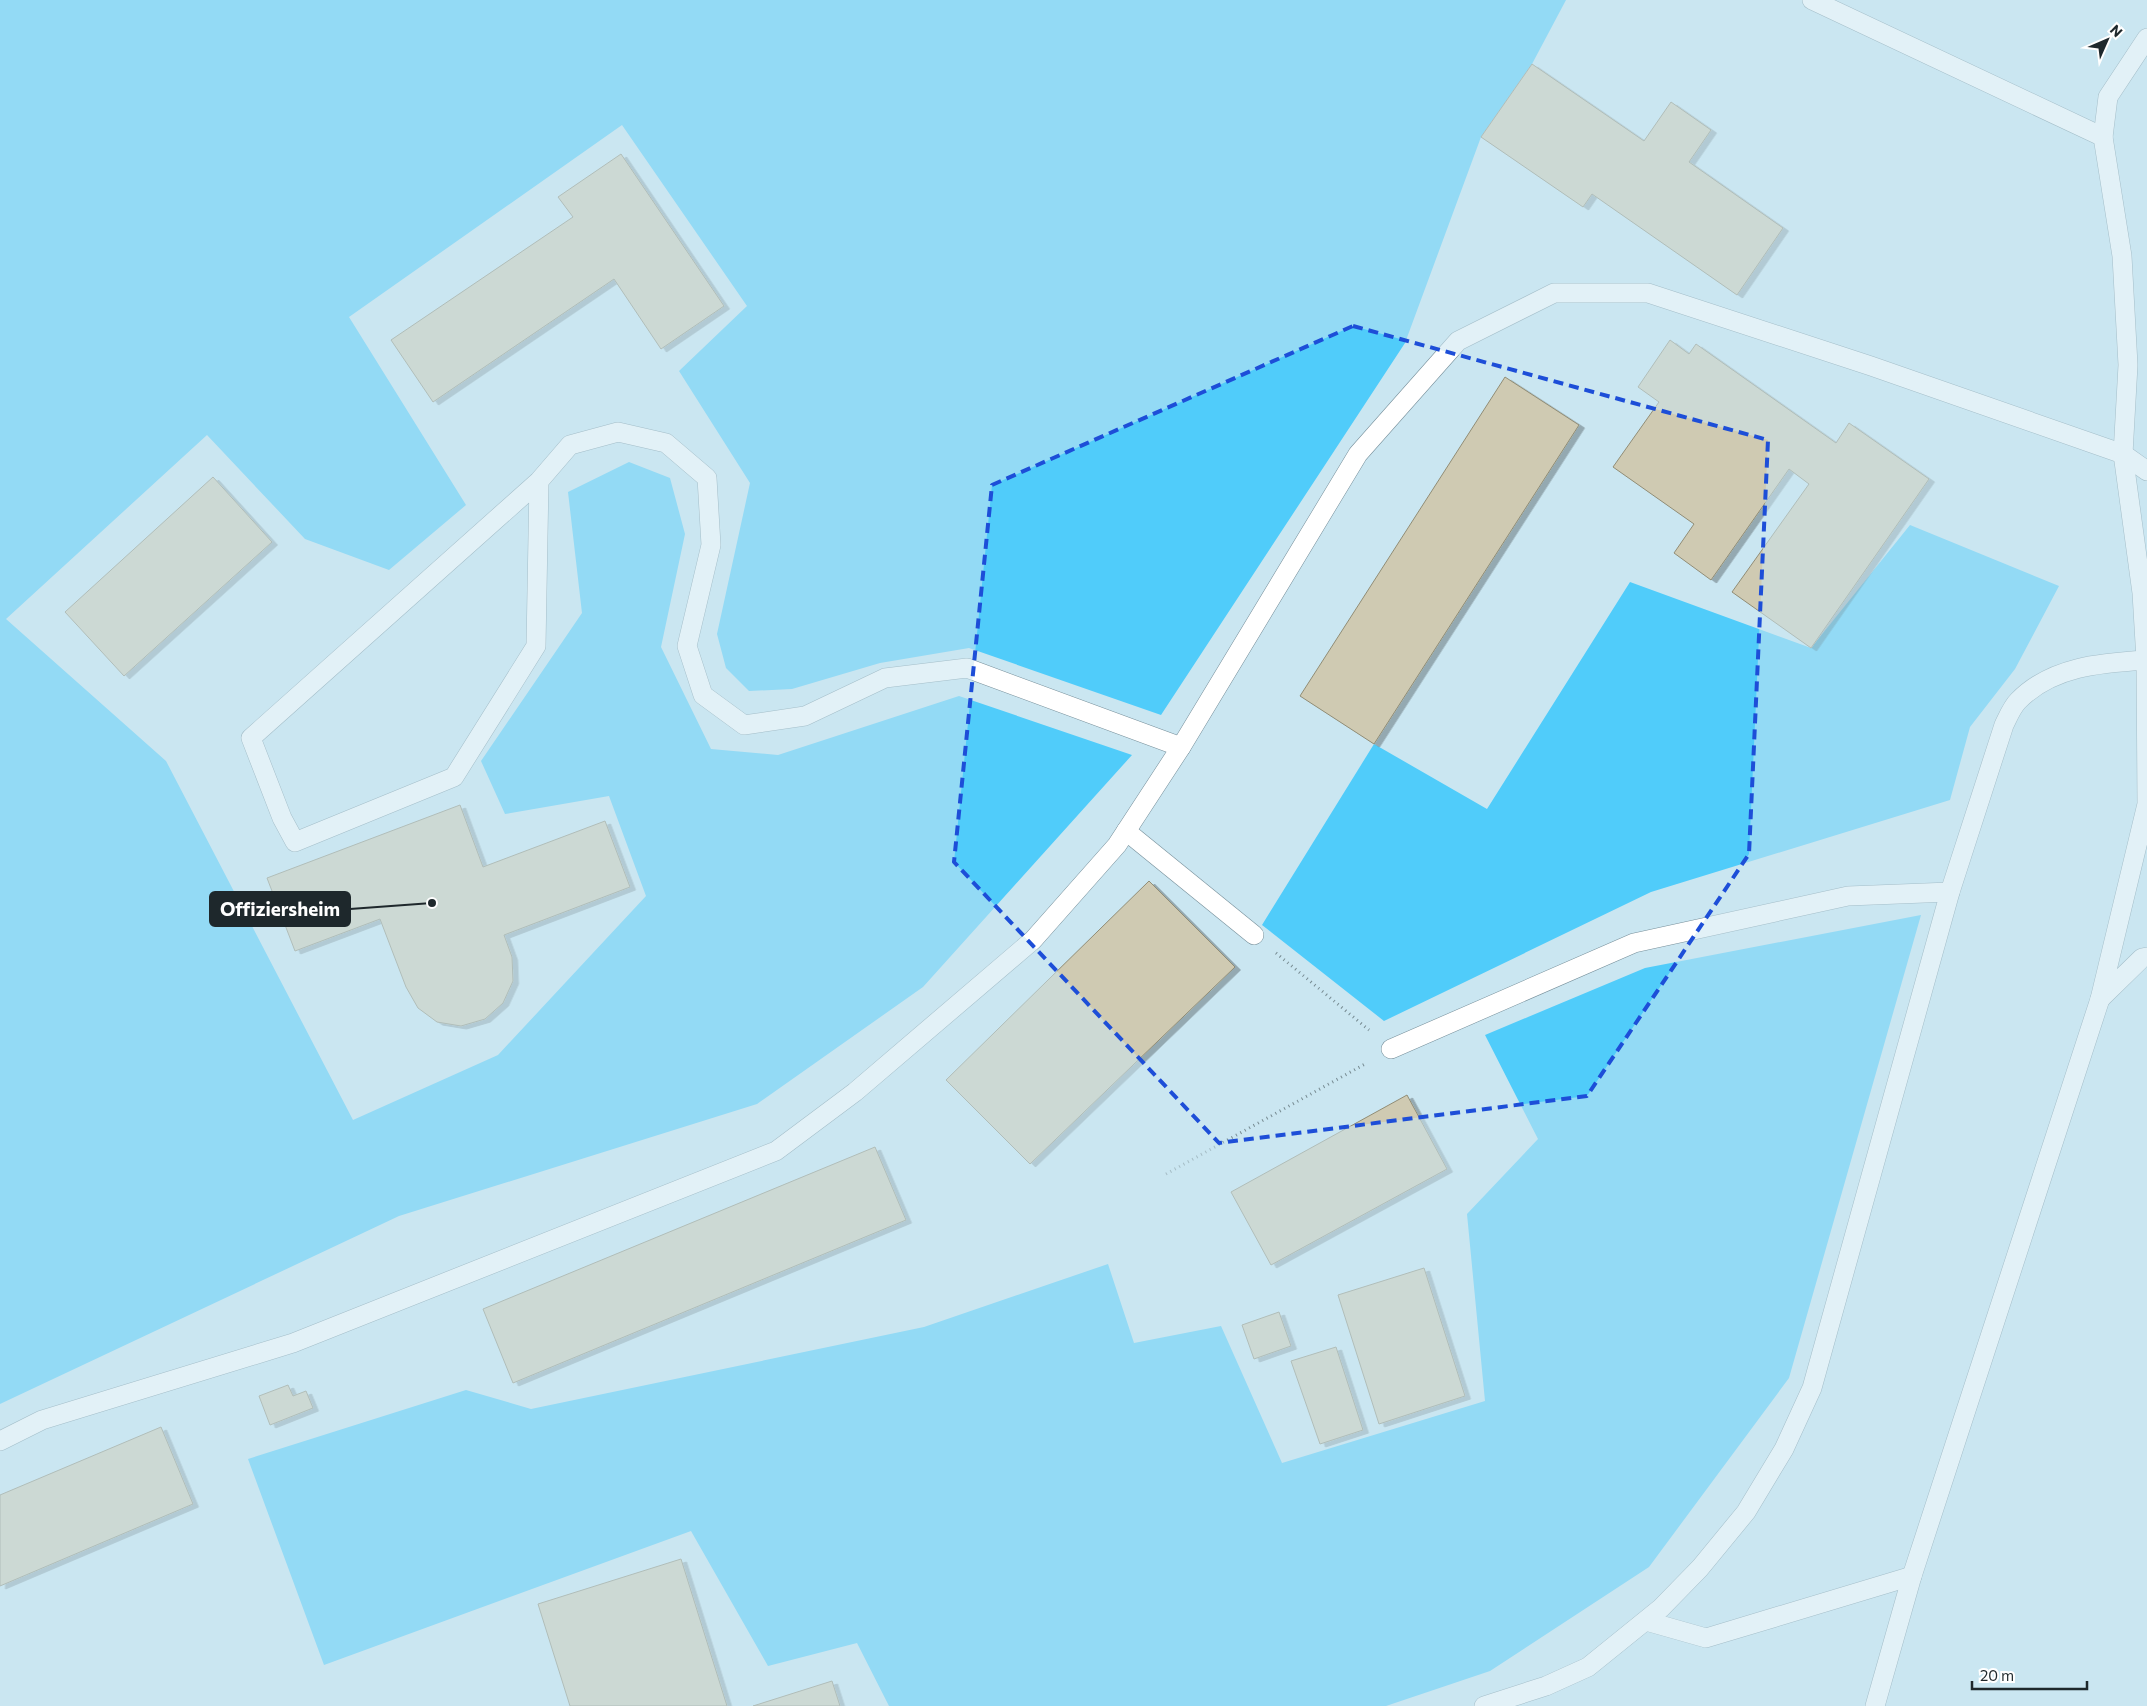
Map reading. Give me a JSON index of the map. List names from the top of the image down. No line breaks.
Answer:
{"places":["Offiziersheim"],"scale_bar":"20 m","north":"top right"}
